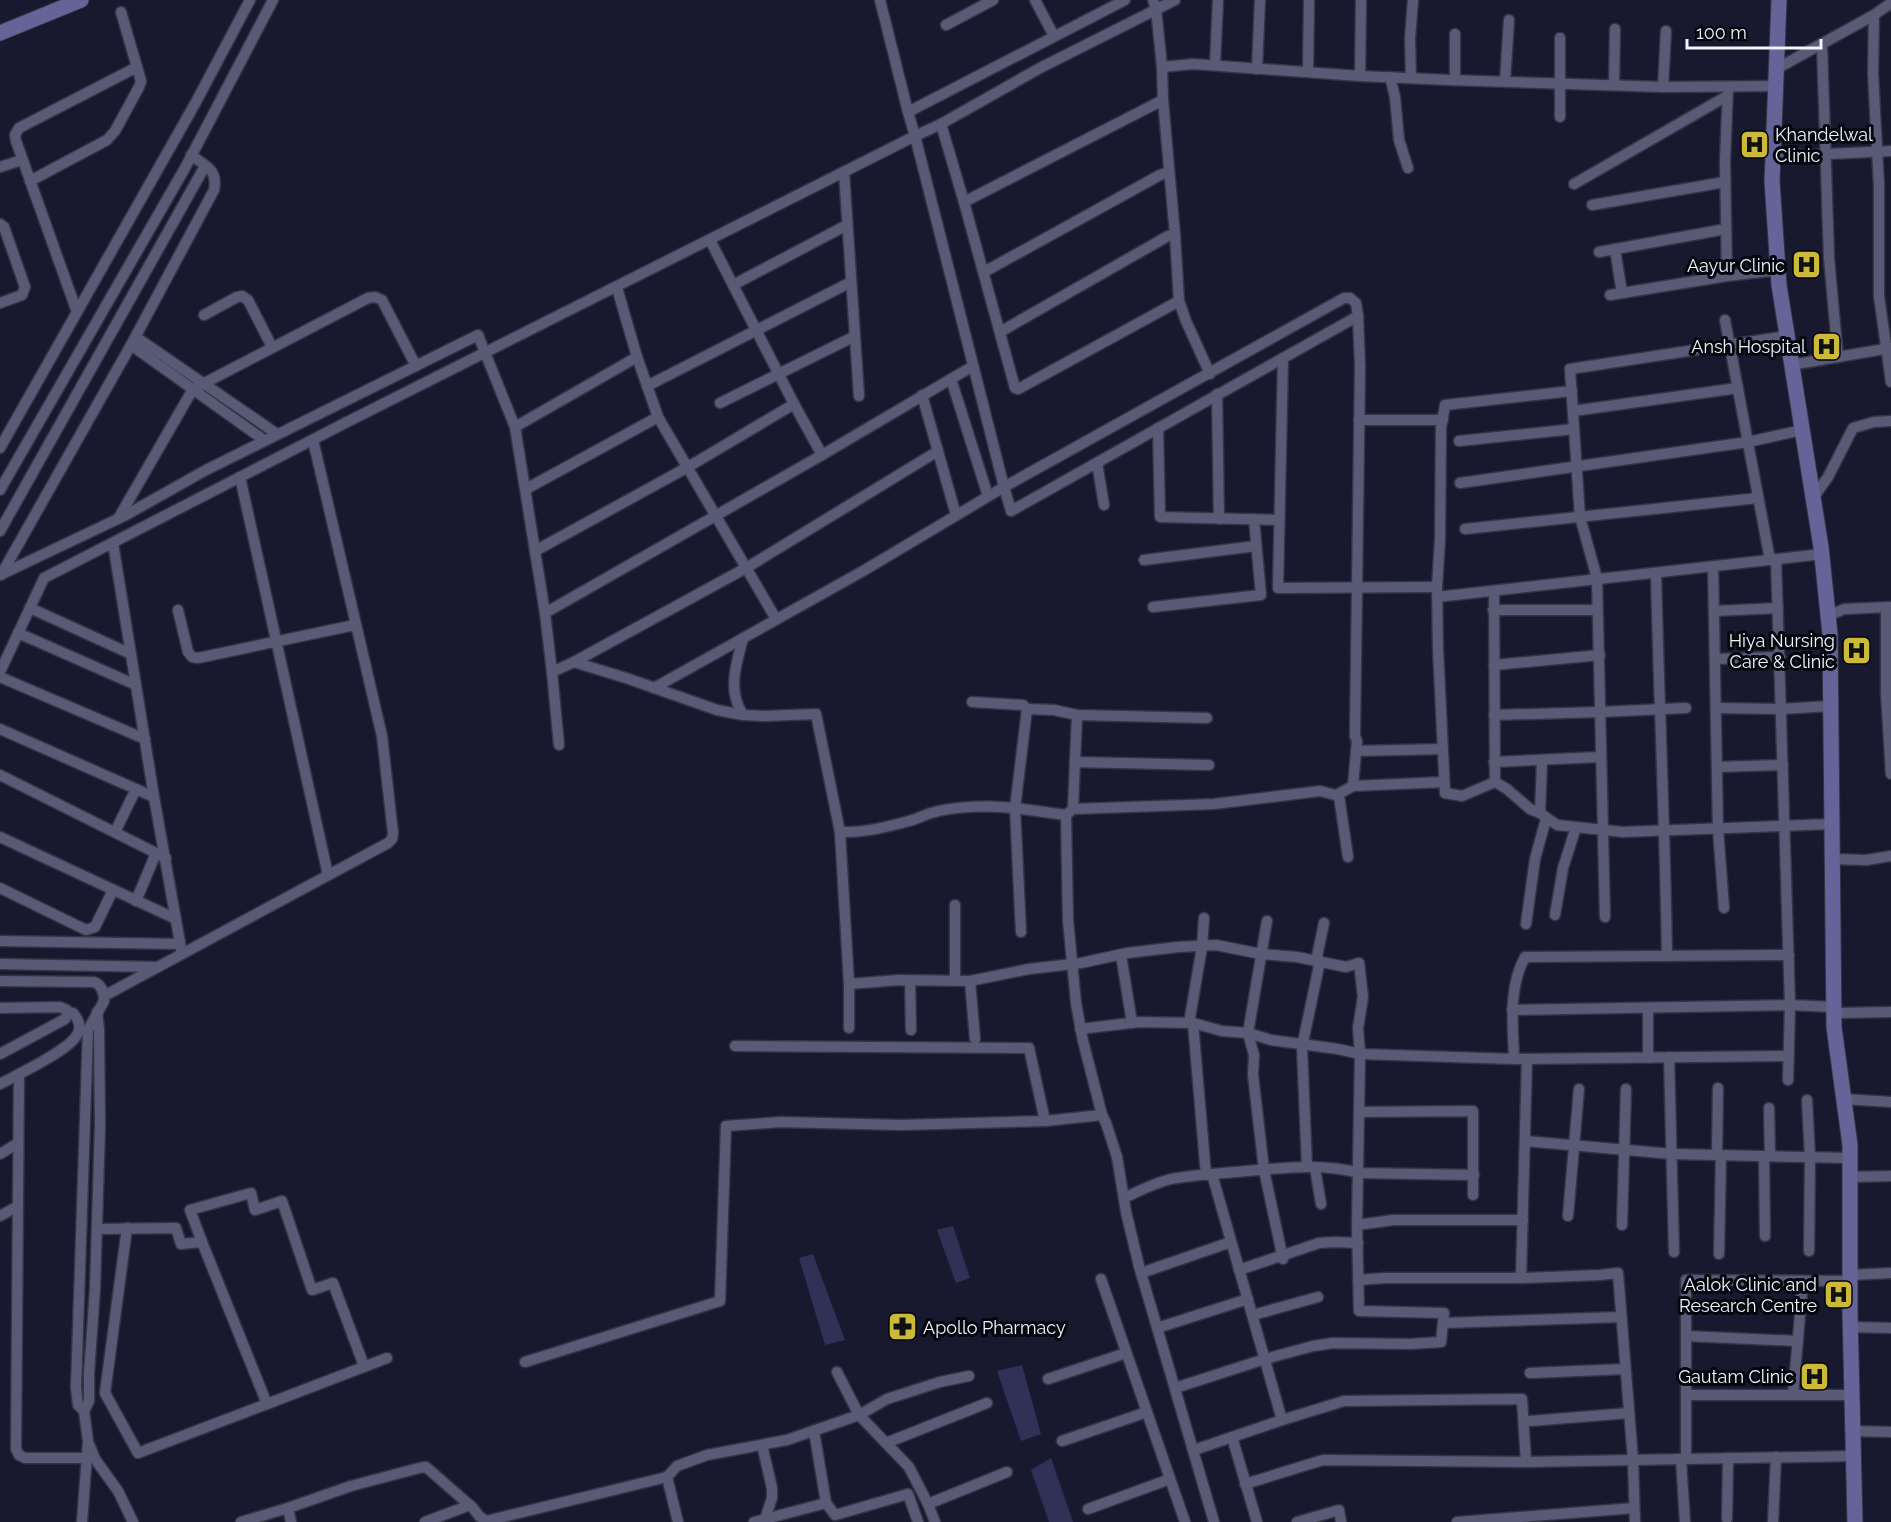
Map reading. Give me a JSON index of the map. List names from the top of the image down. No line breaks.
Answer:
{"places":{"hospital":["Khandelwal Clinic","Aayur Clinic","Ansh Hospital","Hiya Nursing Care & Clinic","Aalok Clinic and Research Centre","Gautam Clinic"],"pharmacy":["Apollo Pharmacy"]},"scale_bar":"100 m"}
